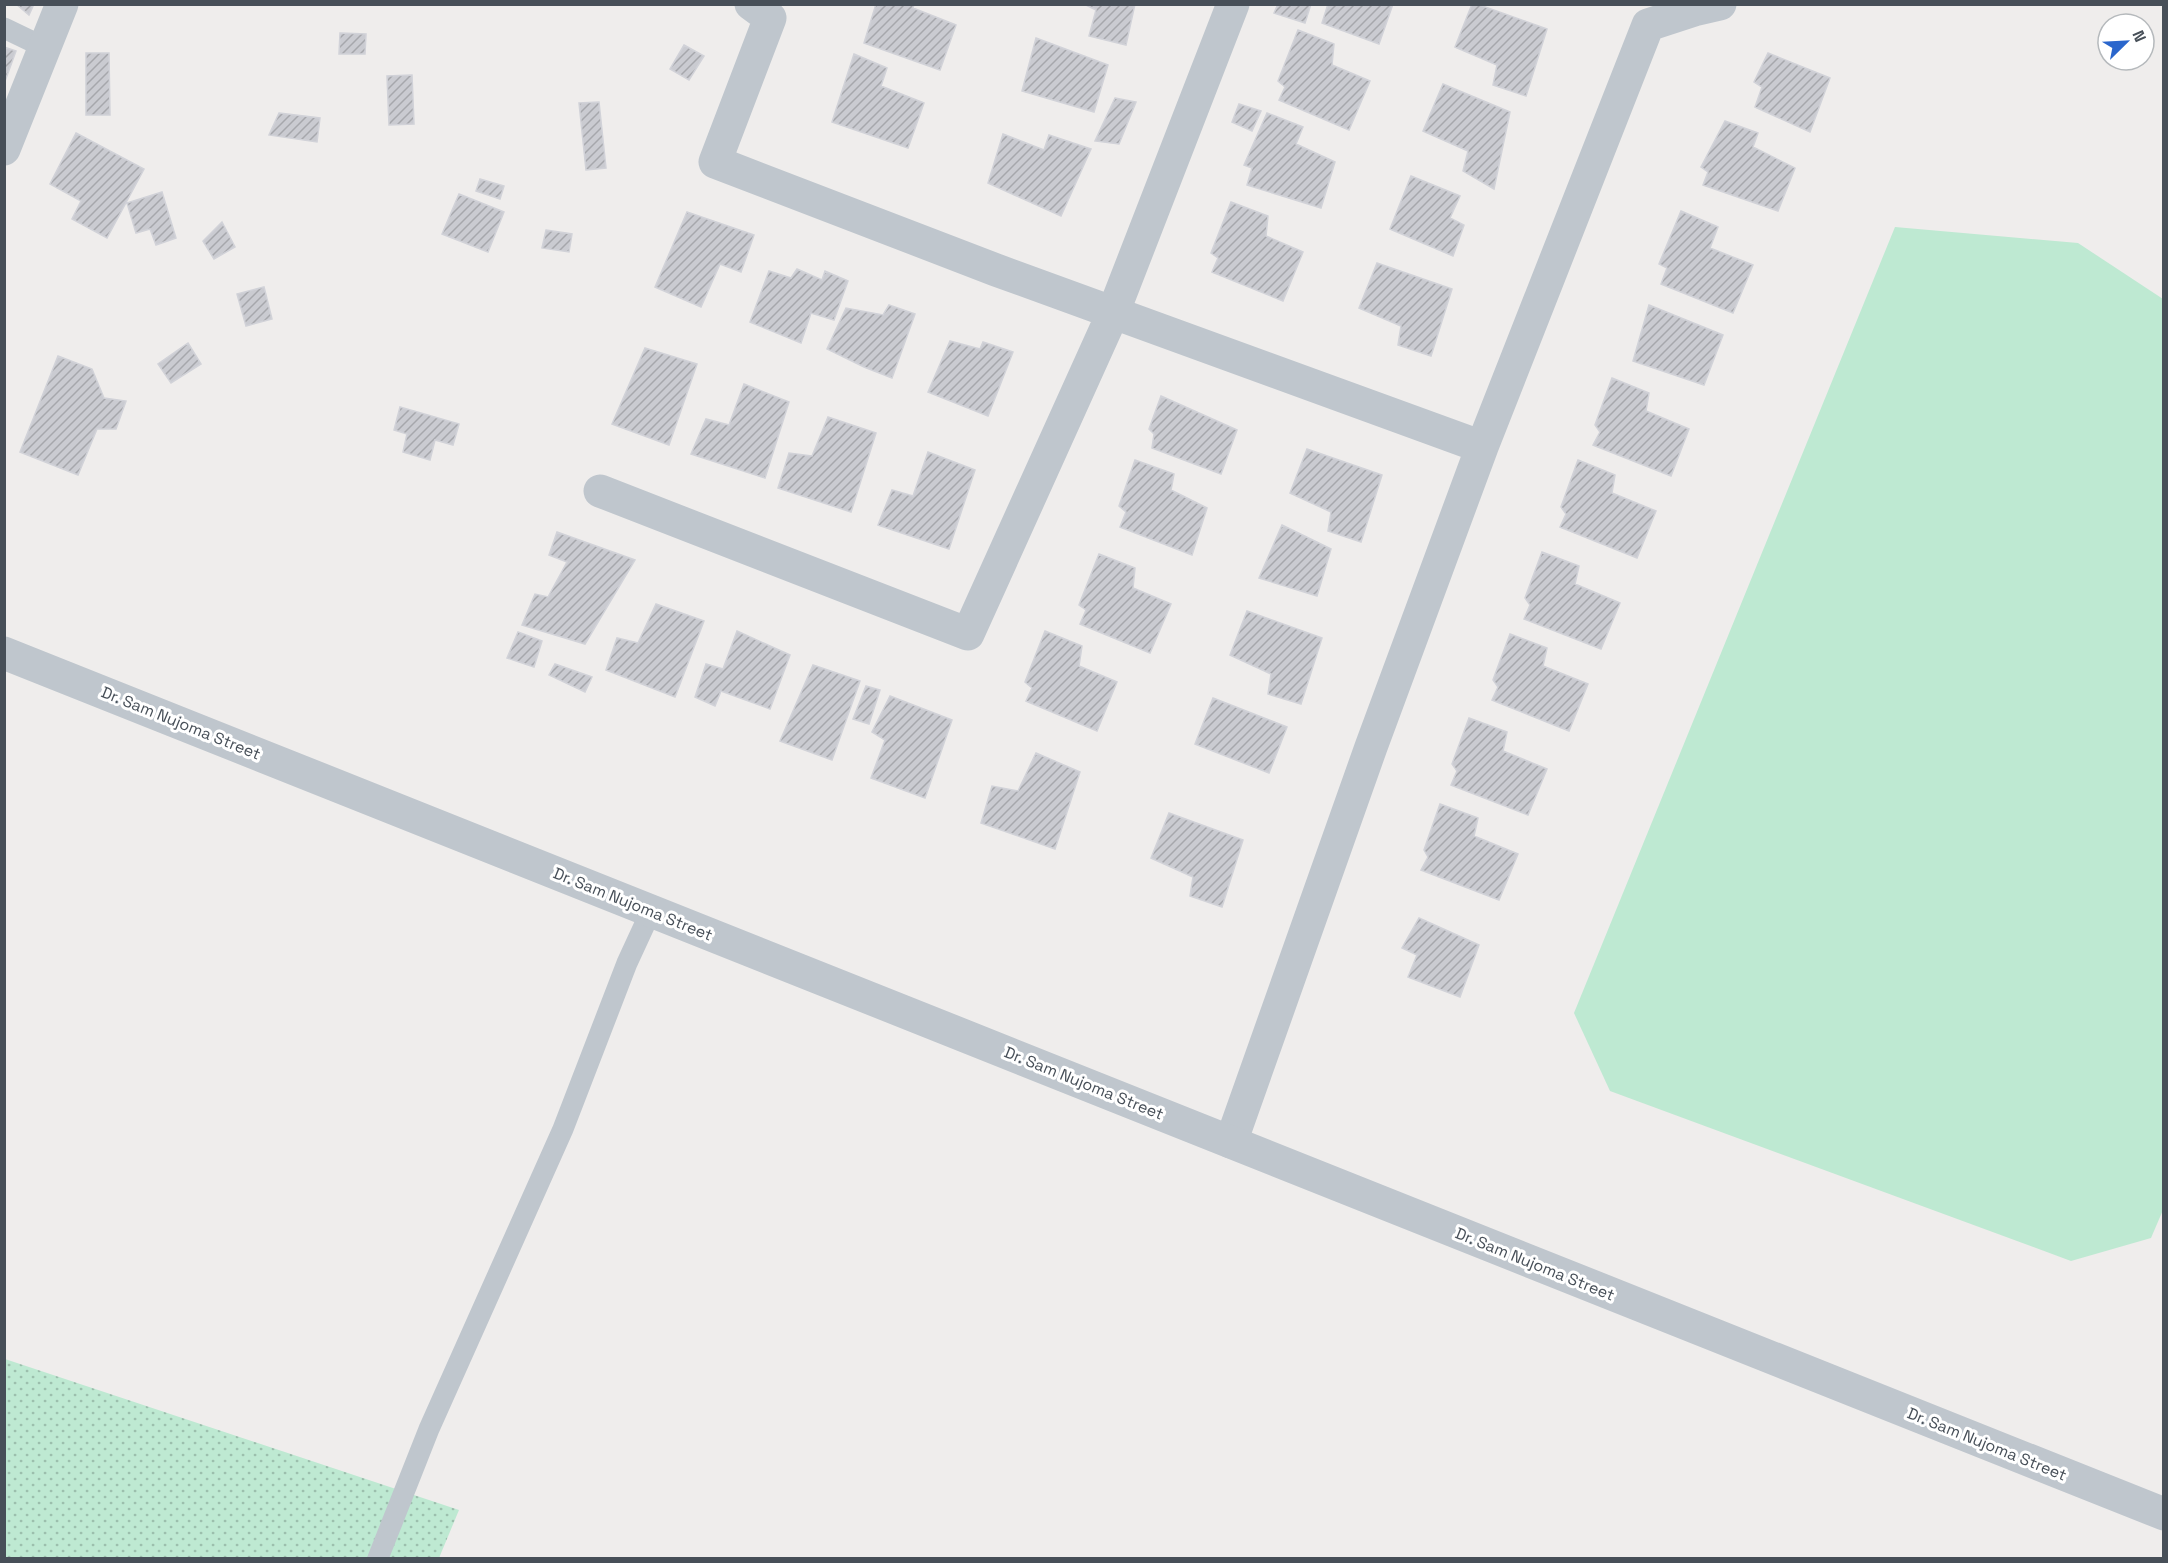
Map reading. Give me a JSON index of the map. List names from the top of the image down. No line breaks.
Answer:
{"streets":{"street":["Dr. Sam Nujoma Street"]},"north":"top right"}
